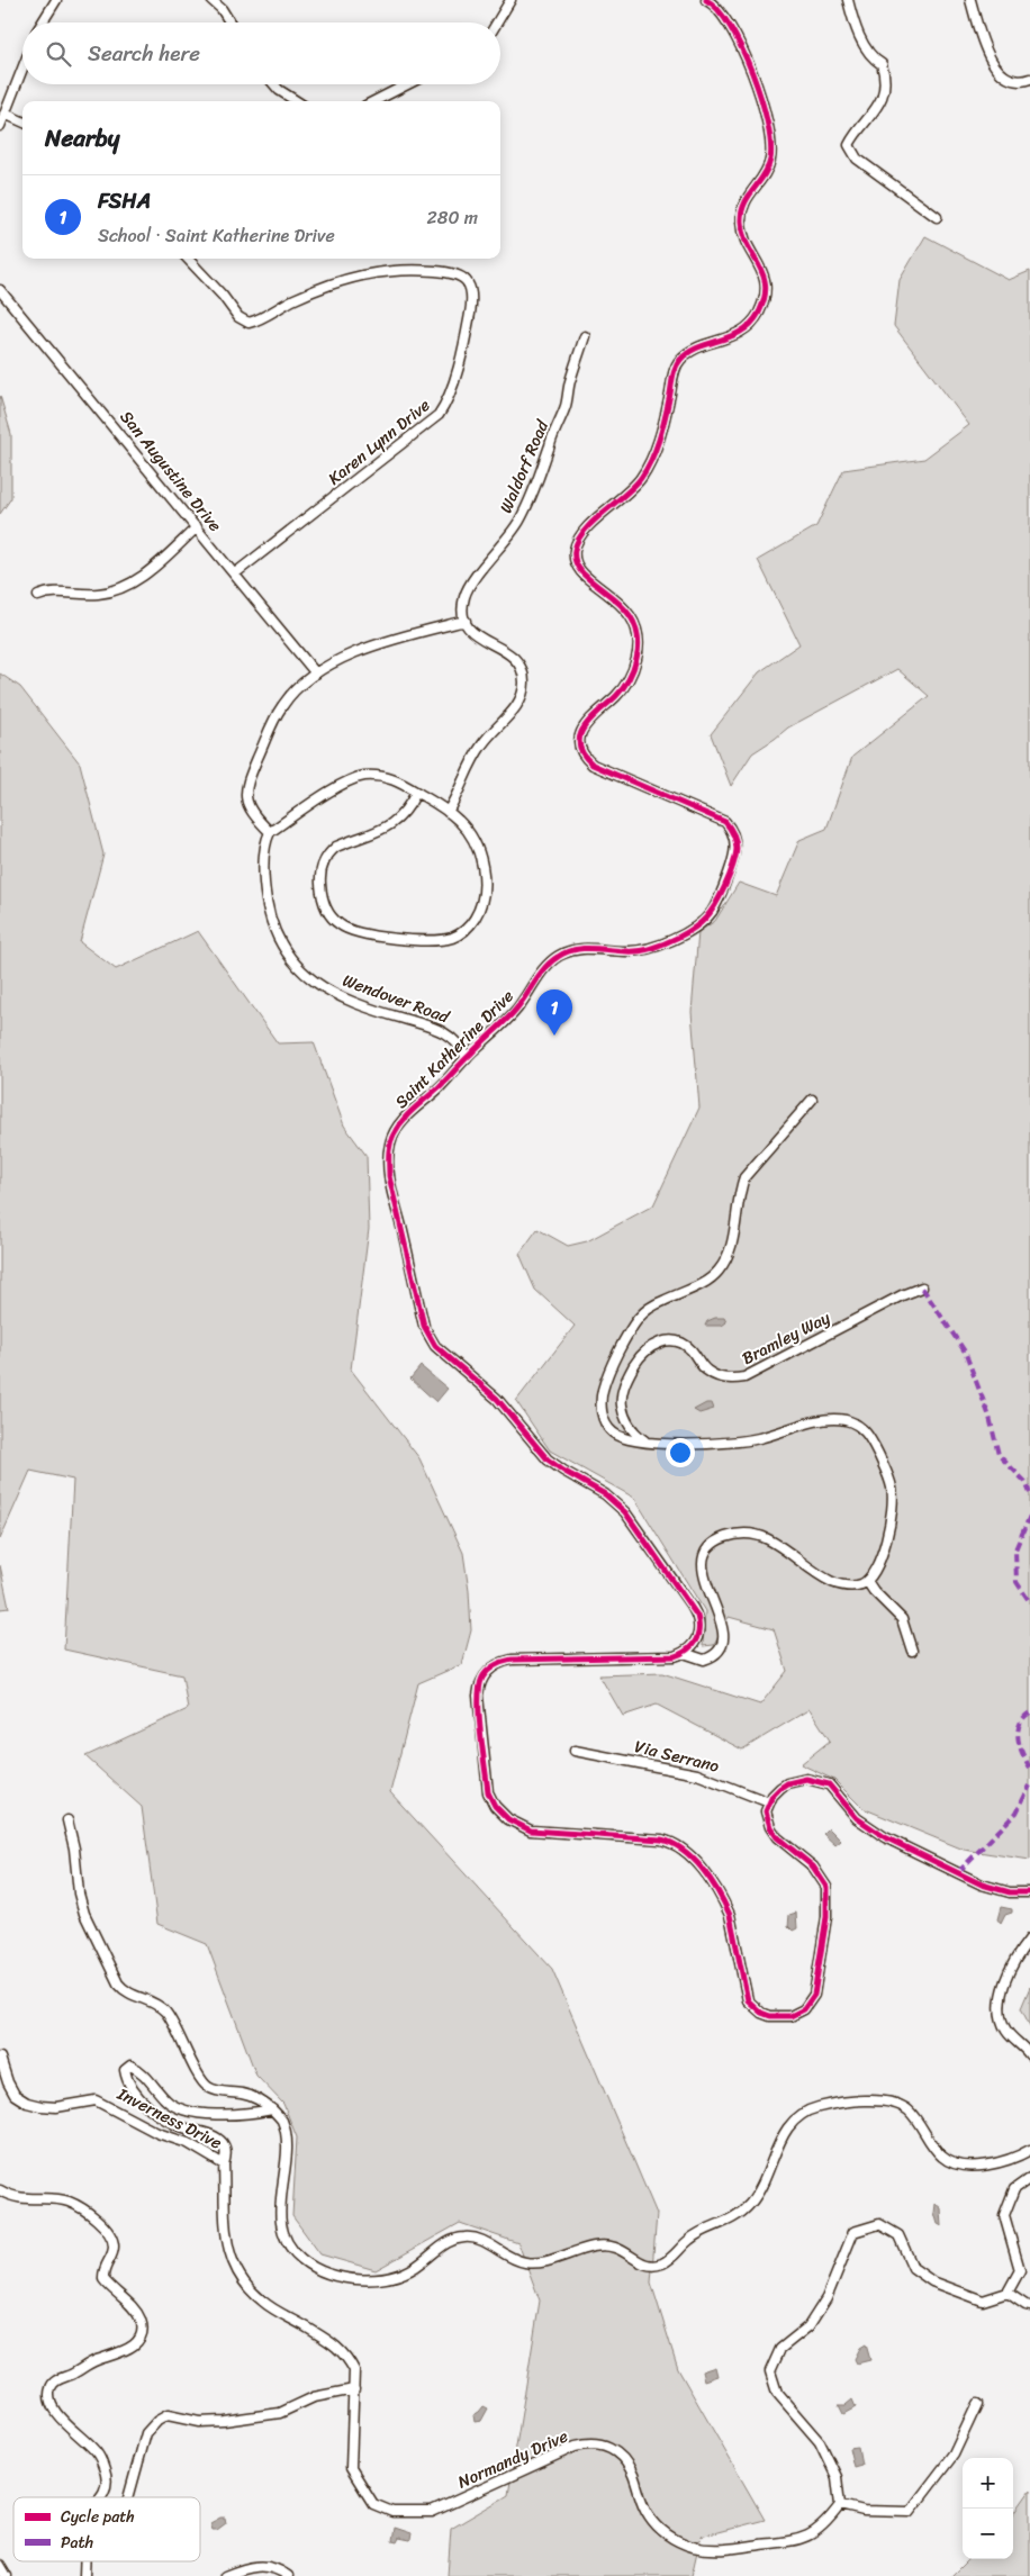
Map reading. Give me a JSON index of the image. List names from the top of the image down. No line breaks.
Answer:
{"streets":{"street":["Karen Lynn Drive","Waldorf Road","San Augustine Drive","Wendover Road","Saint Katherine Drive","Bramley Way","Via Serrano","Inverness Drive","Normandy Drive"]},"crossings":[["Karen Lynn Drive","San Augustine Drive"],["Wendover Road","Saint Katherine Drive"],["Inverness Drive","Normandy Drive"]],"legend":["Cycle path","Path"],"page":{"search":"Search here","heading":"Nearby","list":[{"mark":"1","name":"FSHA","note":"School · Saint Katherine Drive","value":"280 m"}],"pins":"1","map_buttons":["+","−"]}}
